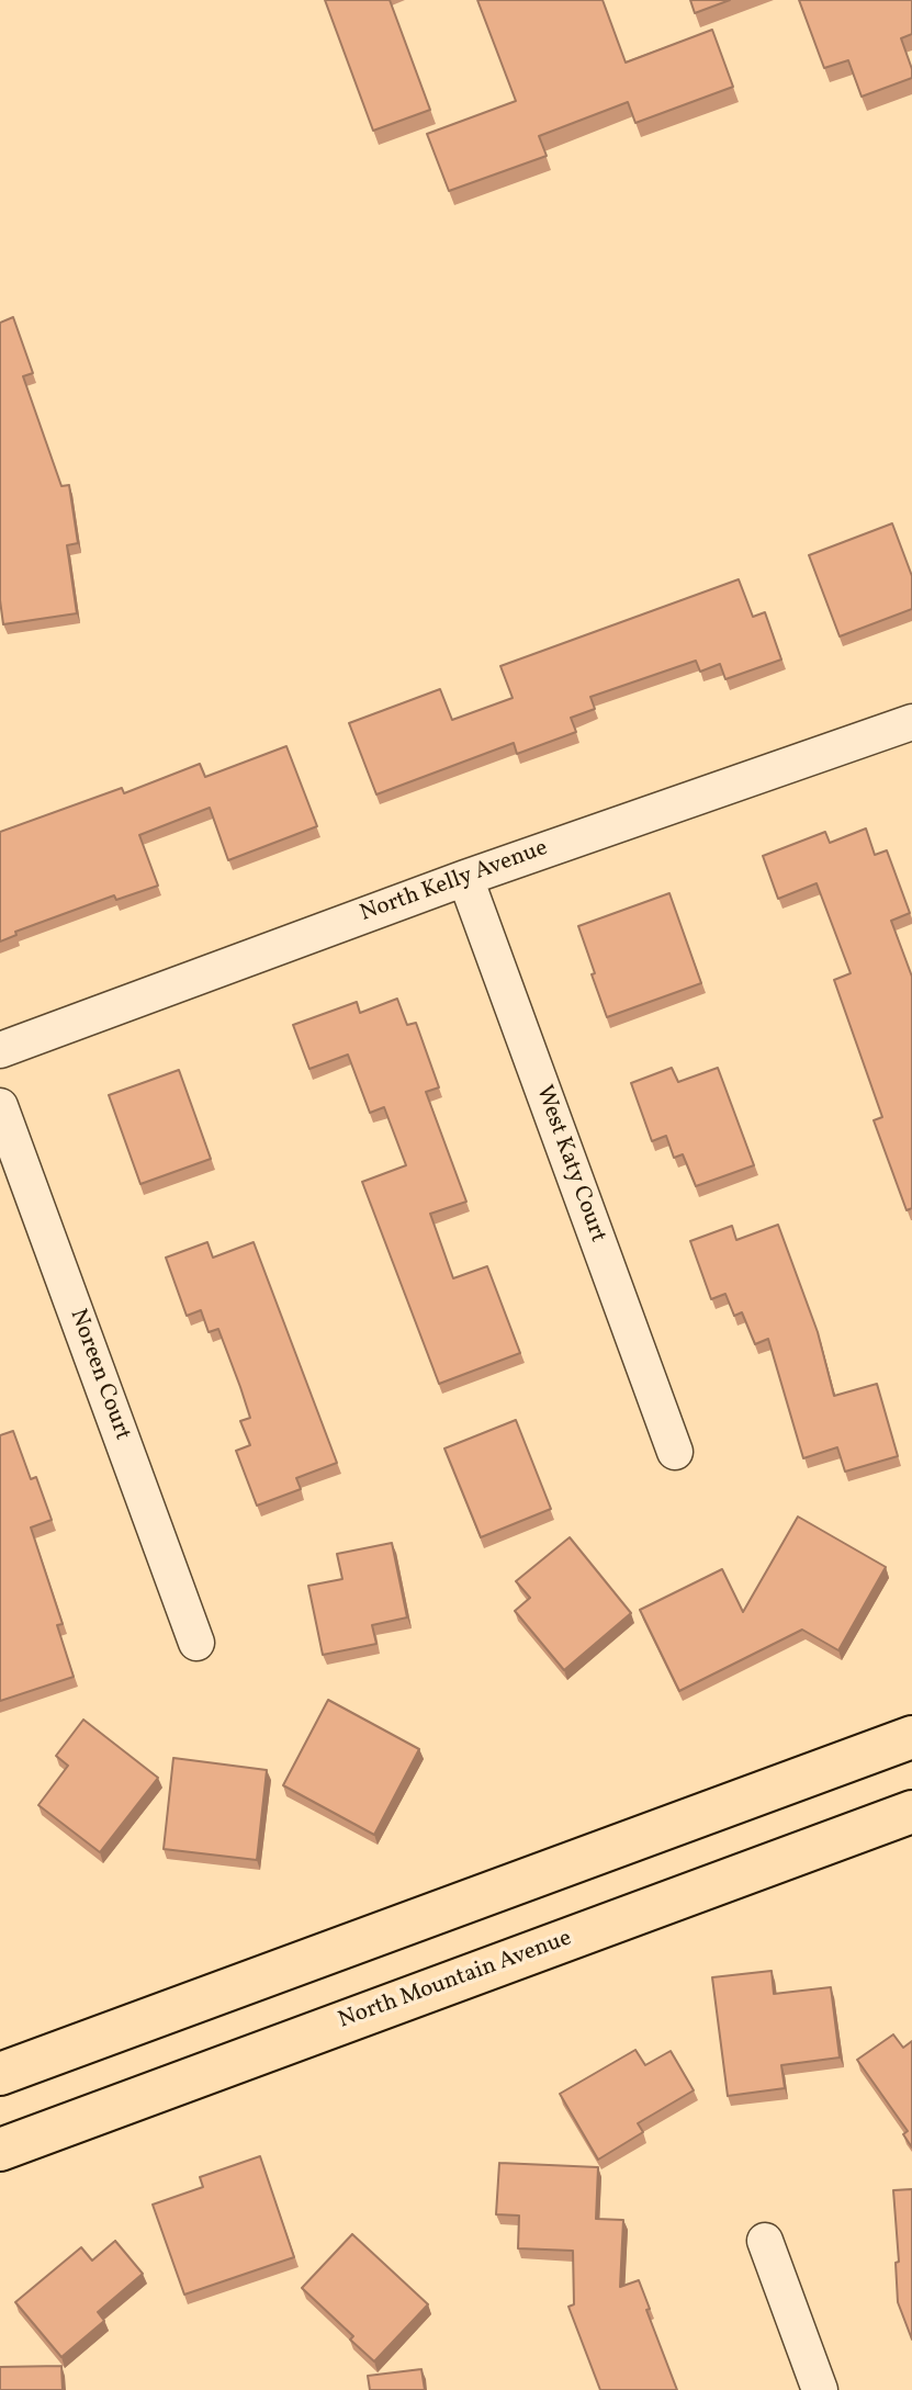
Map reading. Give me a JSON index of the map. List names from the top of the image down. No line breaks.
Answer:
{"streets":{"main road":["North Mountain Avenue"],"street":["North Kelly Avenue","West Katy Court","Noreen Court"]},"crossings":[["North Kelly Avenue","West Katy Court"]]}
